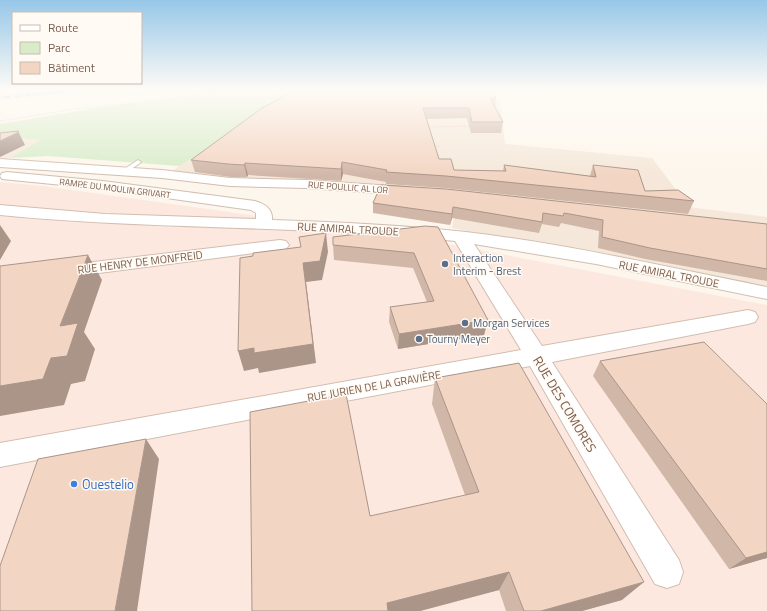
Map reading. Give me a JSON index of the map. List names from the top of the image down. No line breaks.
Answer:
{"streets":{"street":["RUE POULLIC AL LOR","RAMPE DU MOULIN GRIVART","RUE AMIRAL TROUDE","RUE HENRY DE MONFREID","RUE JURIEN DE LA GRAVIÈRE","RUE DES COMORES"]},"crossings":[["RAMPE DU MOULIN GRIVART","RUE AMIRAL TROUDE"],["RUE AMIRAL TROUDE","RUE DES COMORES"],["RUE JURIEN DE LA GRAVIÈRE","RUE DES COMORES"]],"places":["Interaction Interim - Brest","Morgan Services","Tourny Meyer","Ouestelio"],"legend":["Route","Parc","Bâtiment"]}
